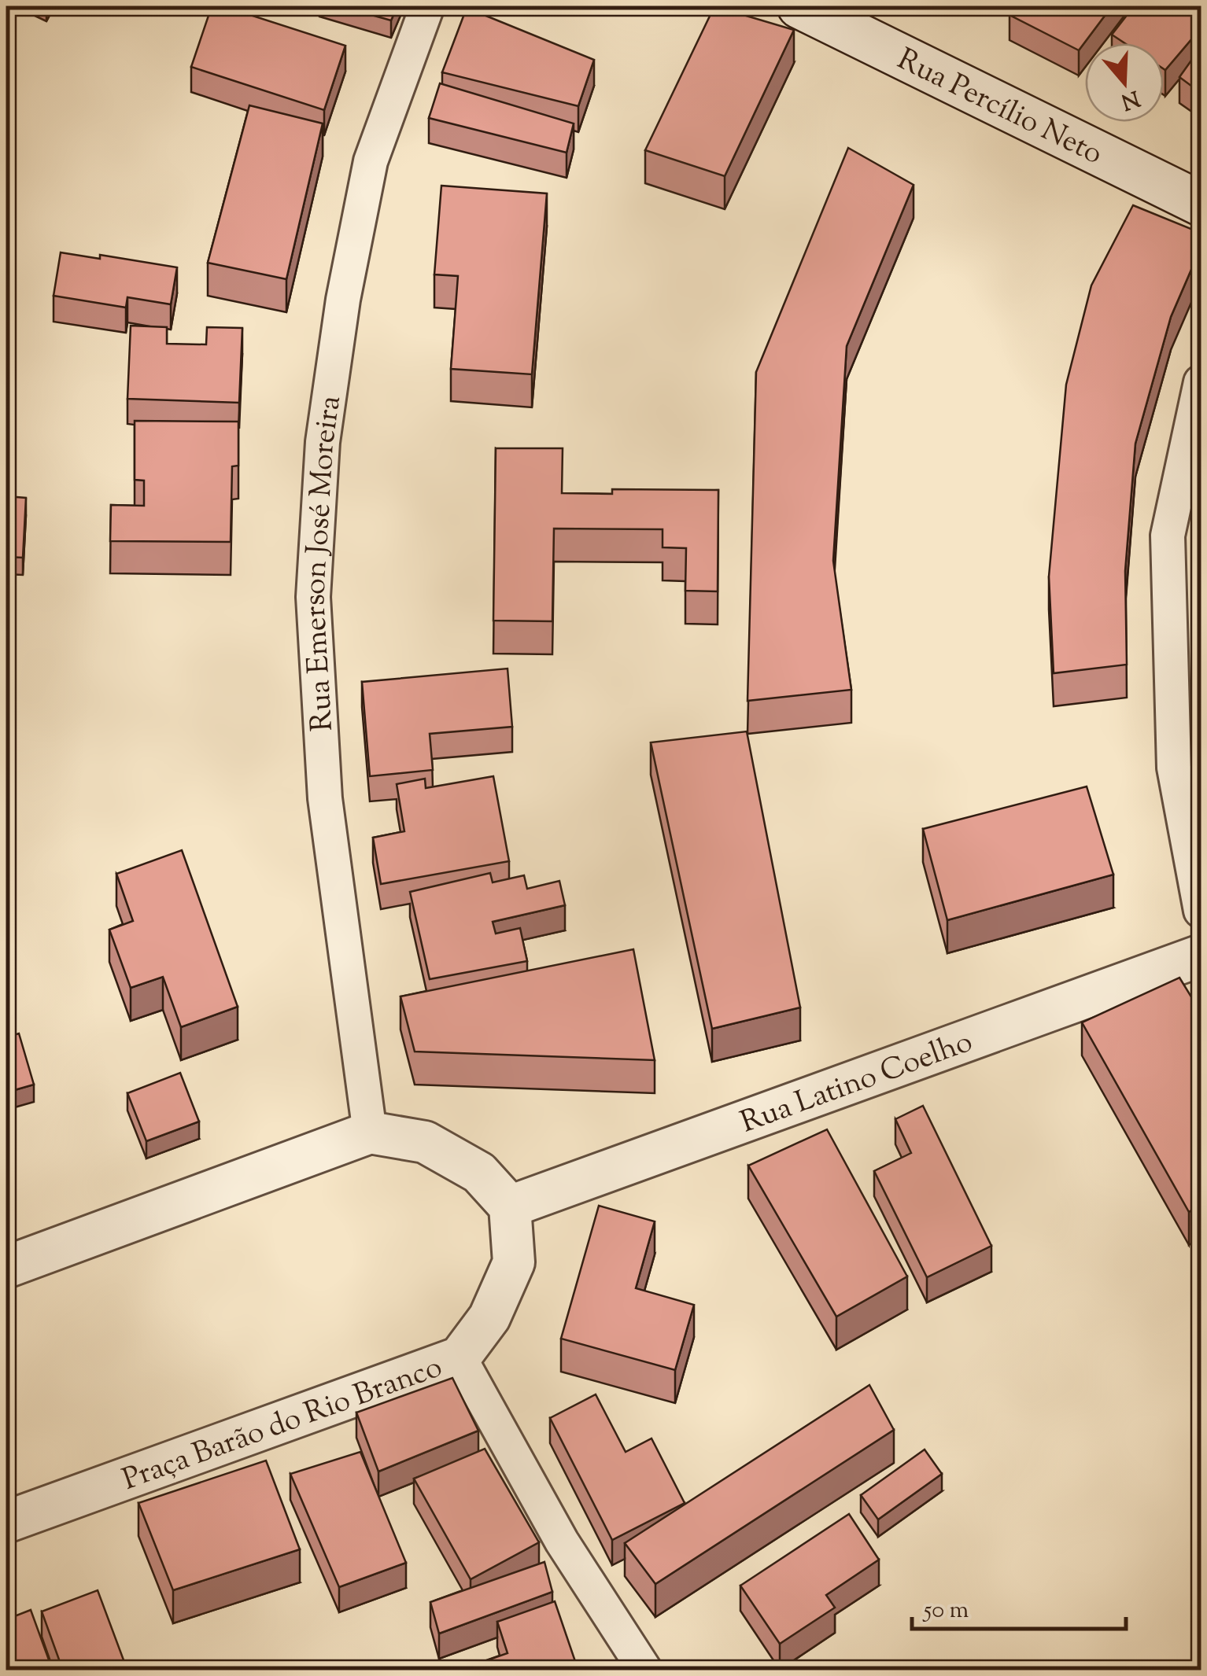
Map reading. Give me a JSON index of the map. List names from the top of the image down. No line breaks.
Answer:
{"streets":{"main road":["Rua Percílio Neto"],"street":["Rua Emerson José Moreira","Rua Latino Coelho","Praça Barão do Rio Branco"]},"crossings":[["Rua Latino Coelho","Praça Barão do Rio Branco"]],"scale_bar":"50 m","north":"bottom"}
